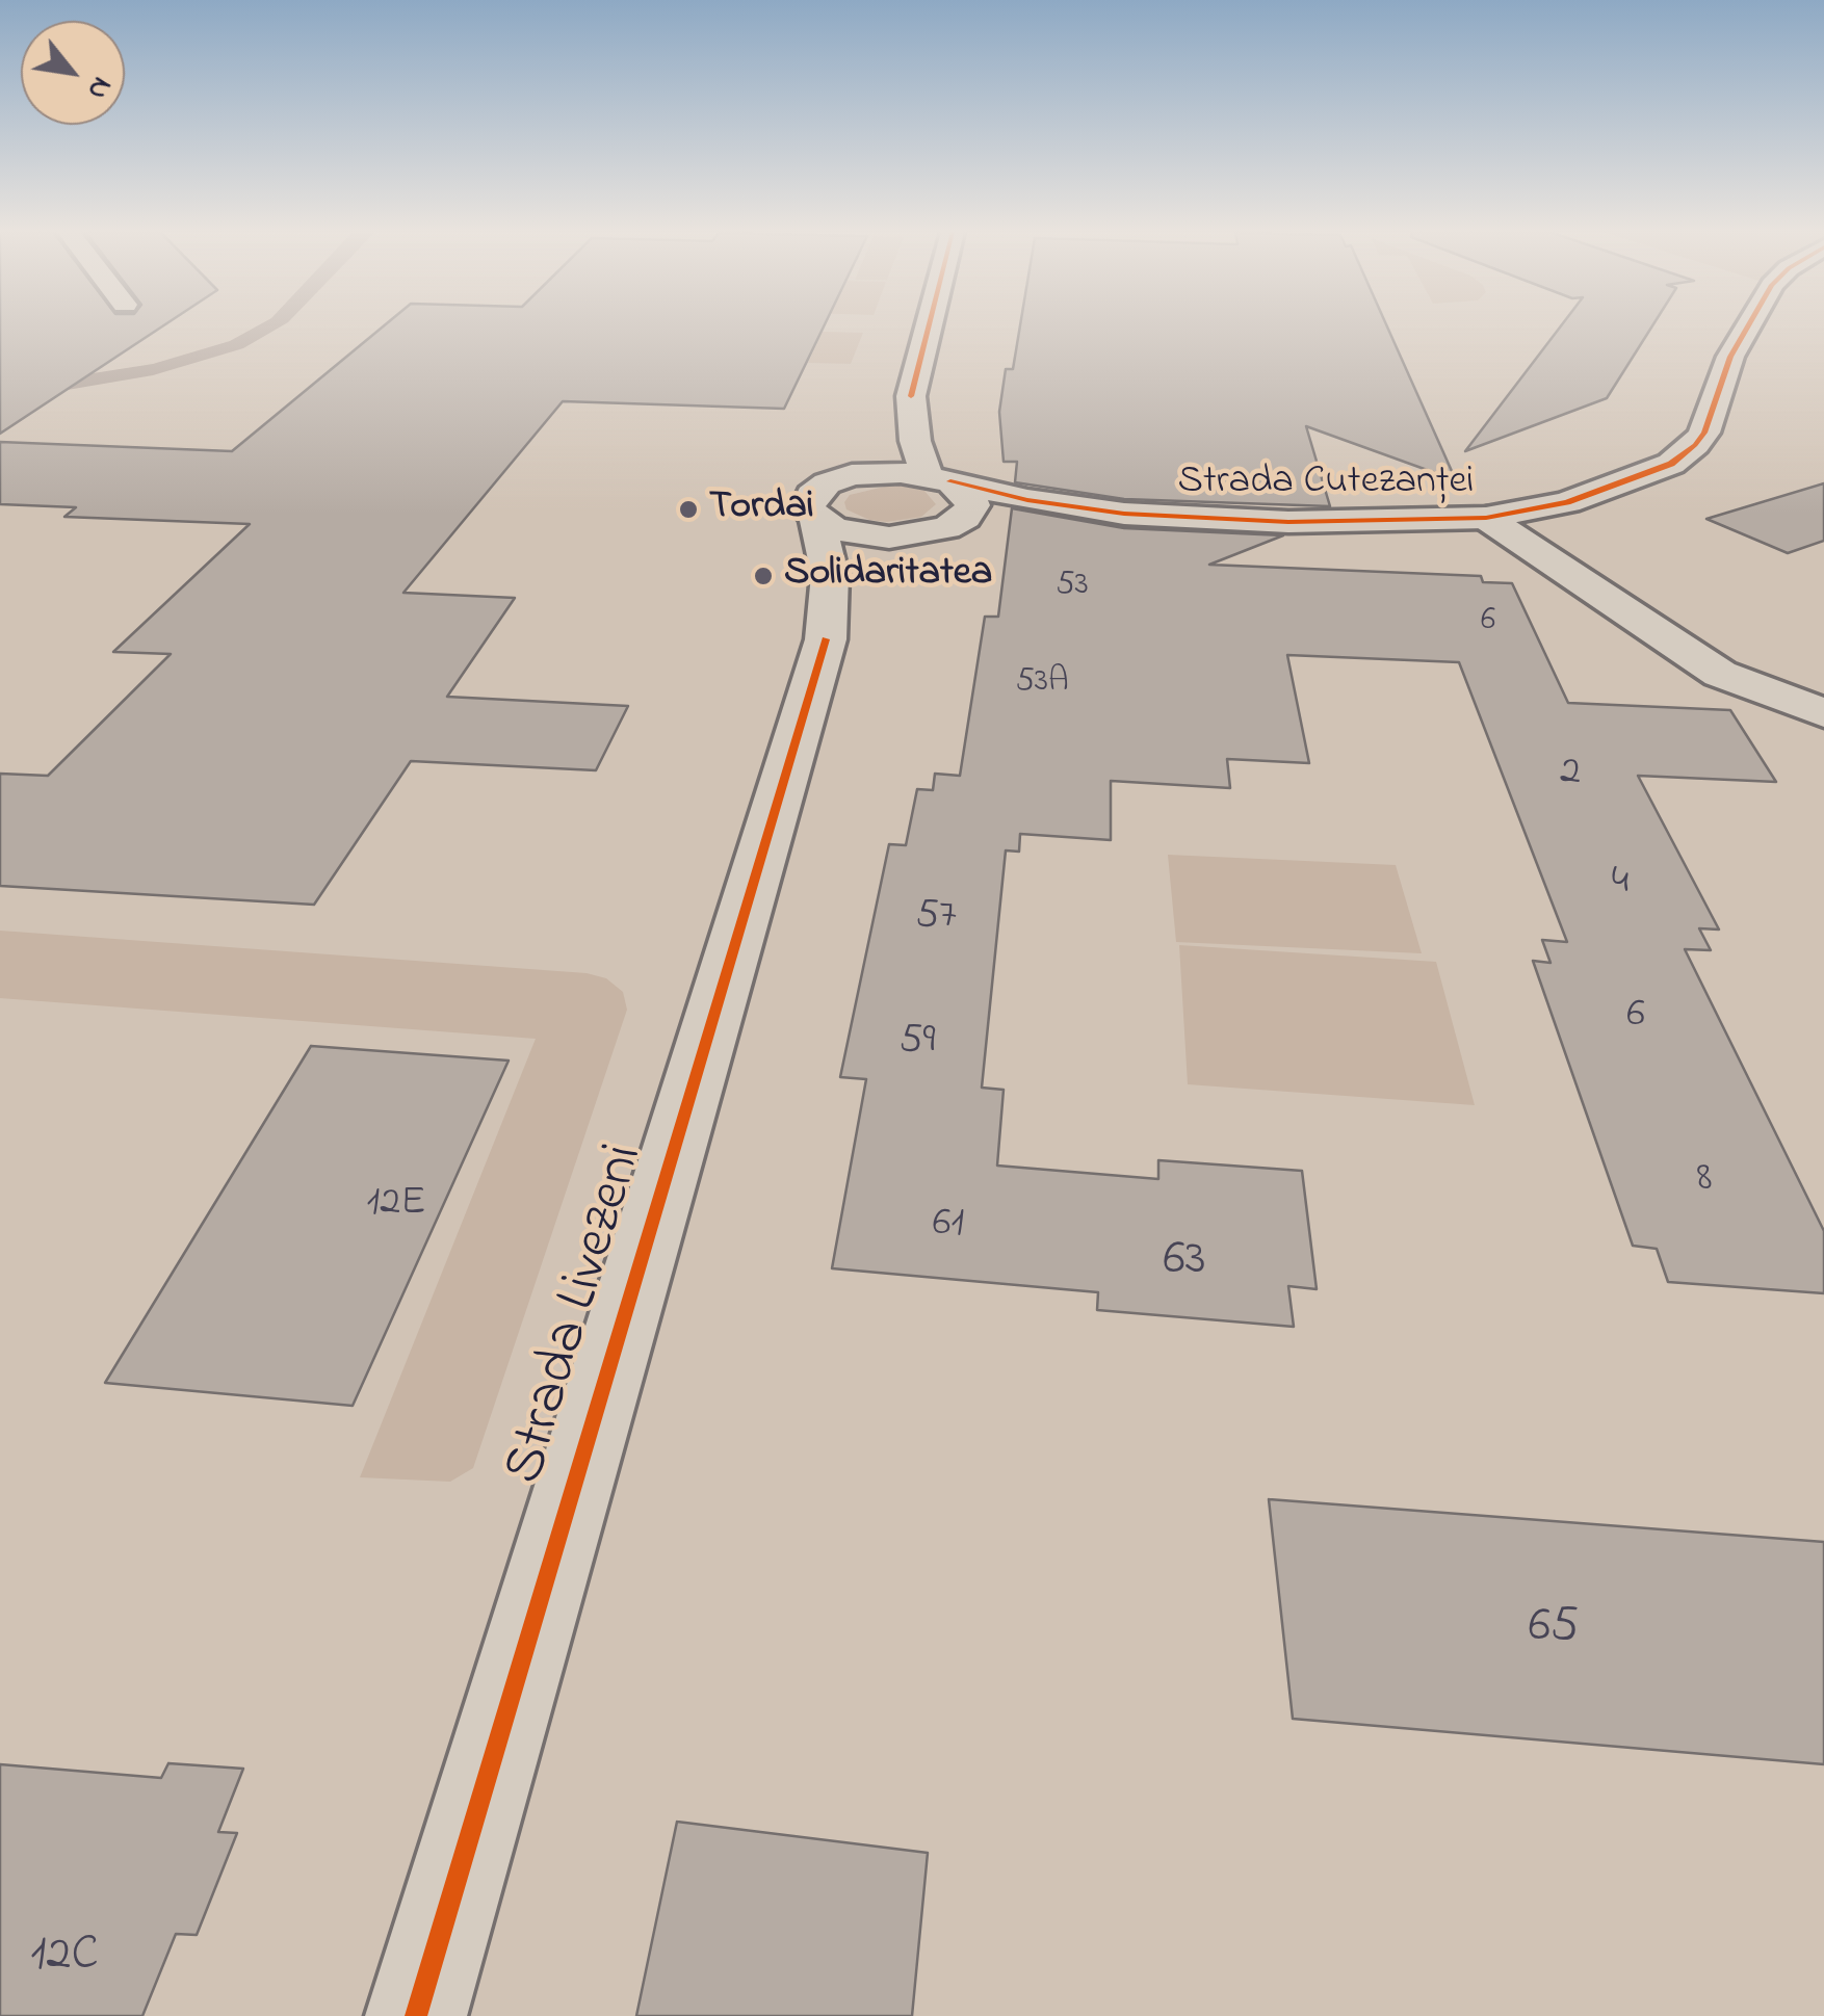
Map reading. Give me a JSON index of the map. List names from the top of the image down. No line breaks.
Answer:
{"streets":{"main road":["Strada Cutezanței","Strada Livezeni"]},"crossings":[["Strada Cutezanței","Strada Livezeni"]],"places":["Tordai","Solidaritatea"],"house_numbers":["53","6","53A","2","4","57","6","59","8","12E","61","63","65","12C"],"north":"bottom right"}
